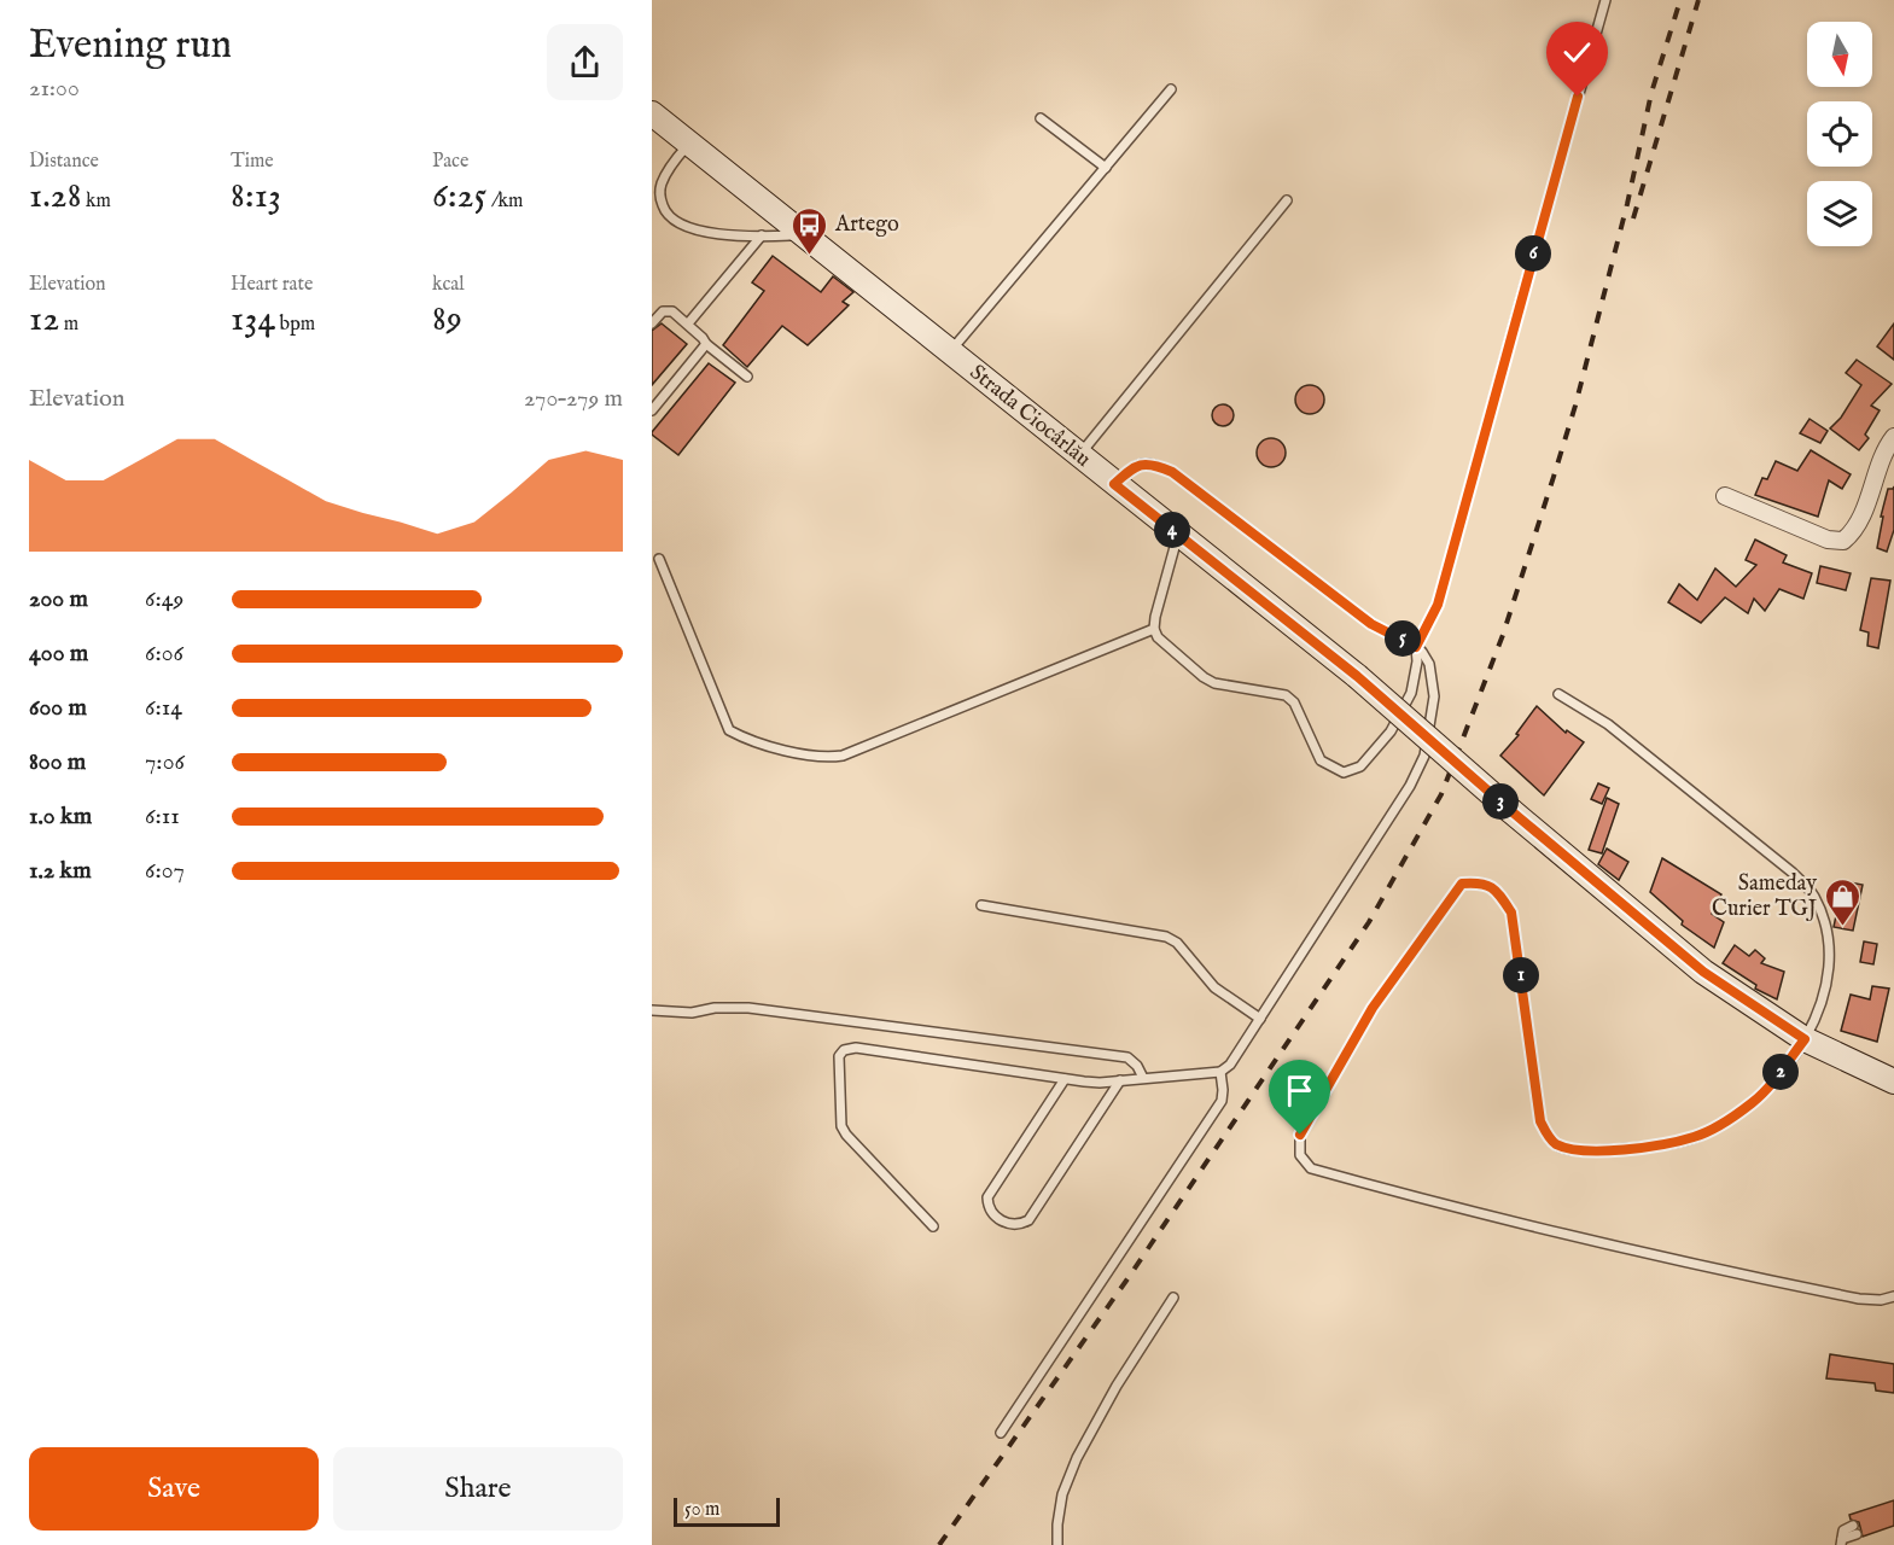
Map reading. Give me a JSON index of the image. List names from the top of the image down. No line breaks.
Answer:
{"streets":{"main road":["Strada Ciocârlău"]},"places":{"bus stop":["Artego"],"shop":["Sameday Curier TGJ"]},"scale_bar":"50 m","north":"bottom","page":{"heading":["Evening run","21:00"],"stats":[["Distance","1.28 km"],["Time","8:13"],["Pace","6:25 /km"],["Elevation","12 m"],["Heart rate","134 bpm"],["kcal","89"]],"pins":["6","4","5","3","1","2"],"chart":["Elevation","270–279 m"],"list":[{"name":"200 m","note":"6:49"},{"name":"400 m","note":"6:06"},{"name":"600 m","note":"6:14"},{"name":"800 m","note":"7:06"},{"name":"1.0 km","note":"6:11"},{"name":"1.2 km","note":"6:07"}],"buttons":["Save","Share"],"scale":"50 m"}}
